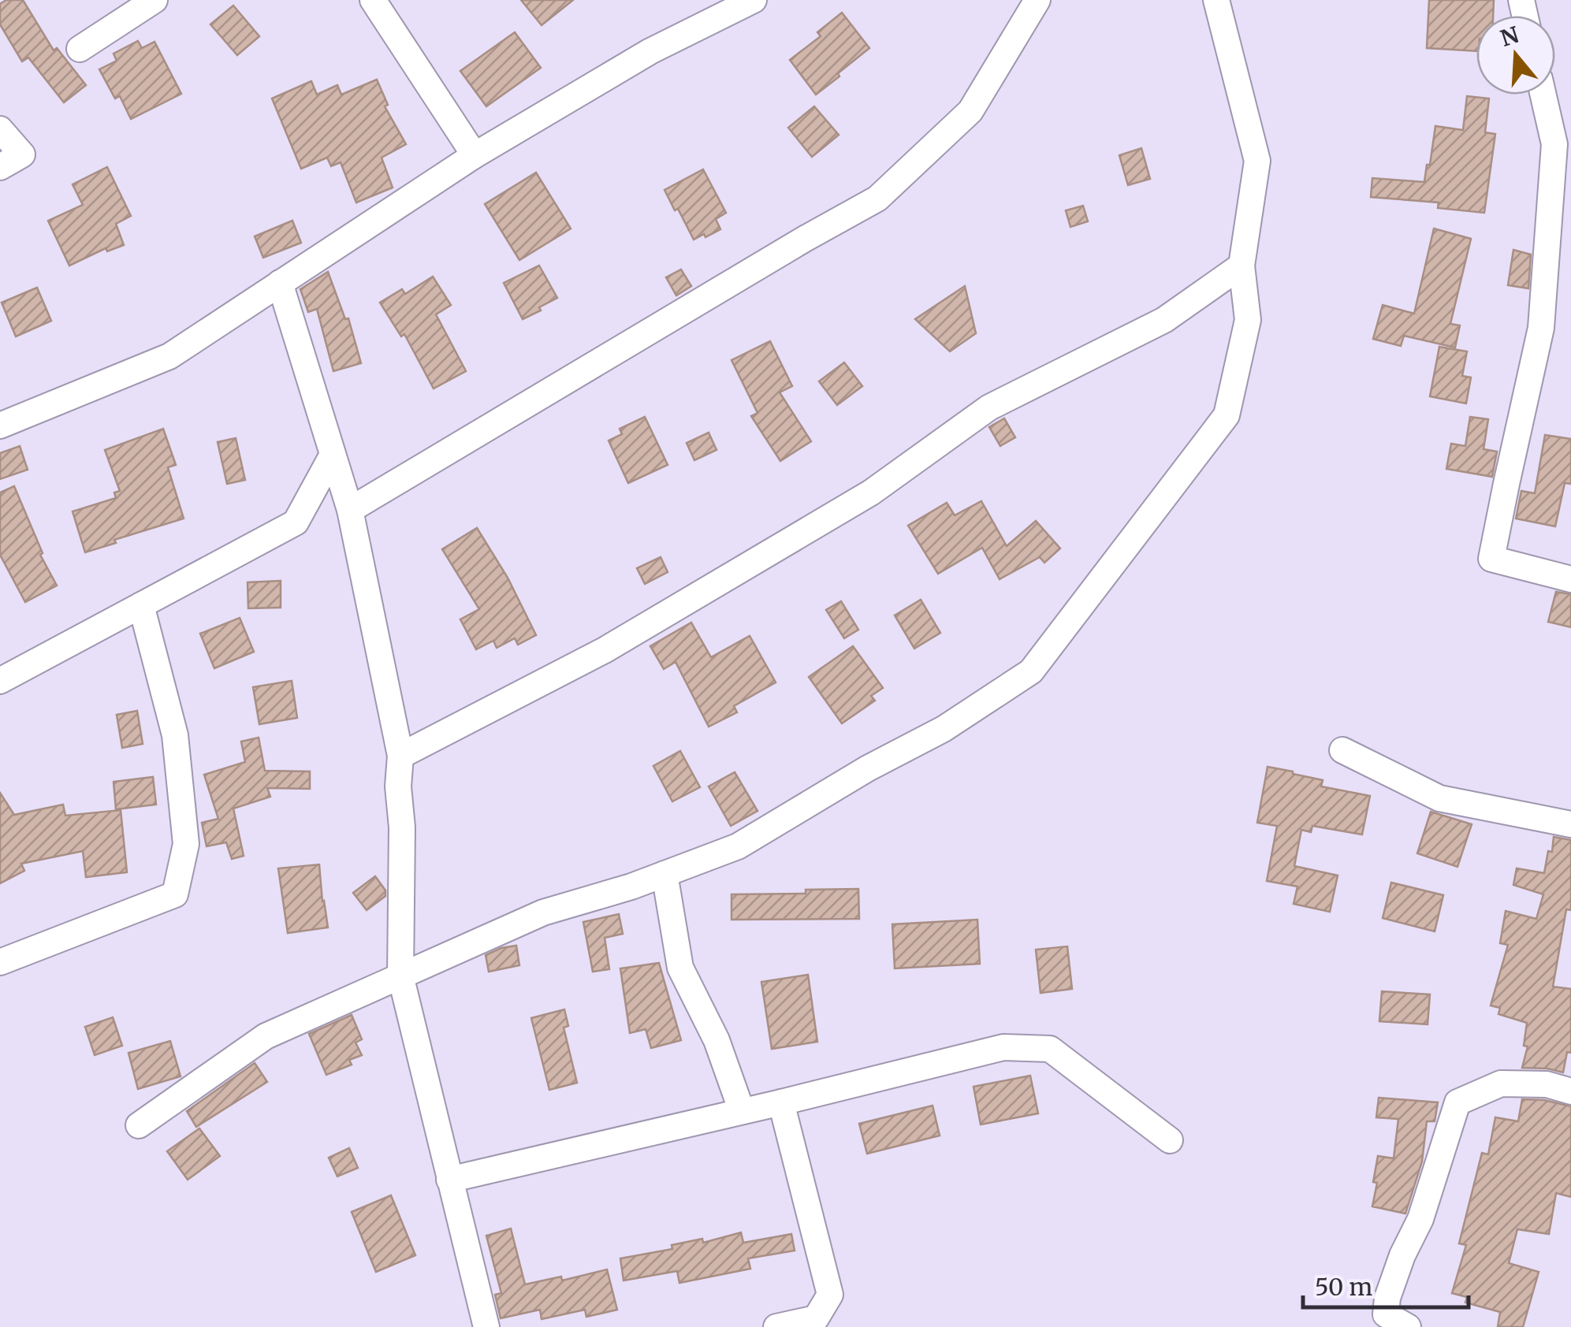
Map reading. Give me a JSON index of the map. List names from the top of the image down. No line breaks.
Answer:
{"scale_bar":"50 m","north":"top"}
